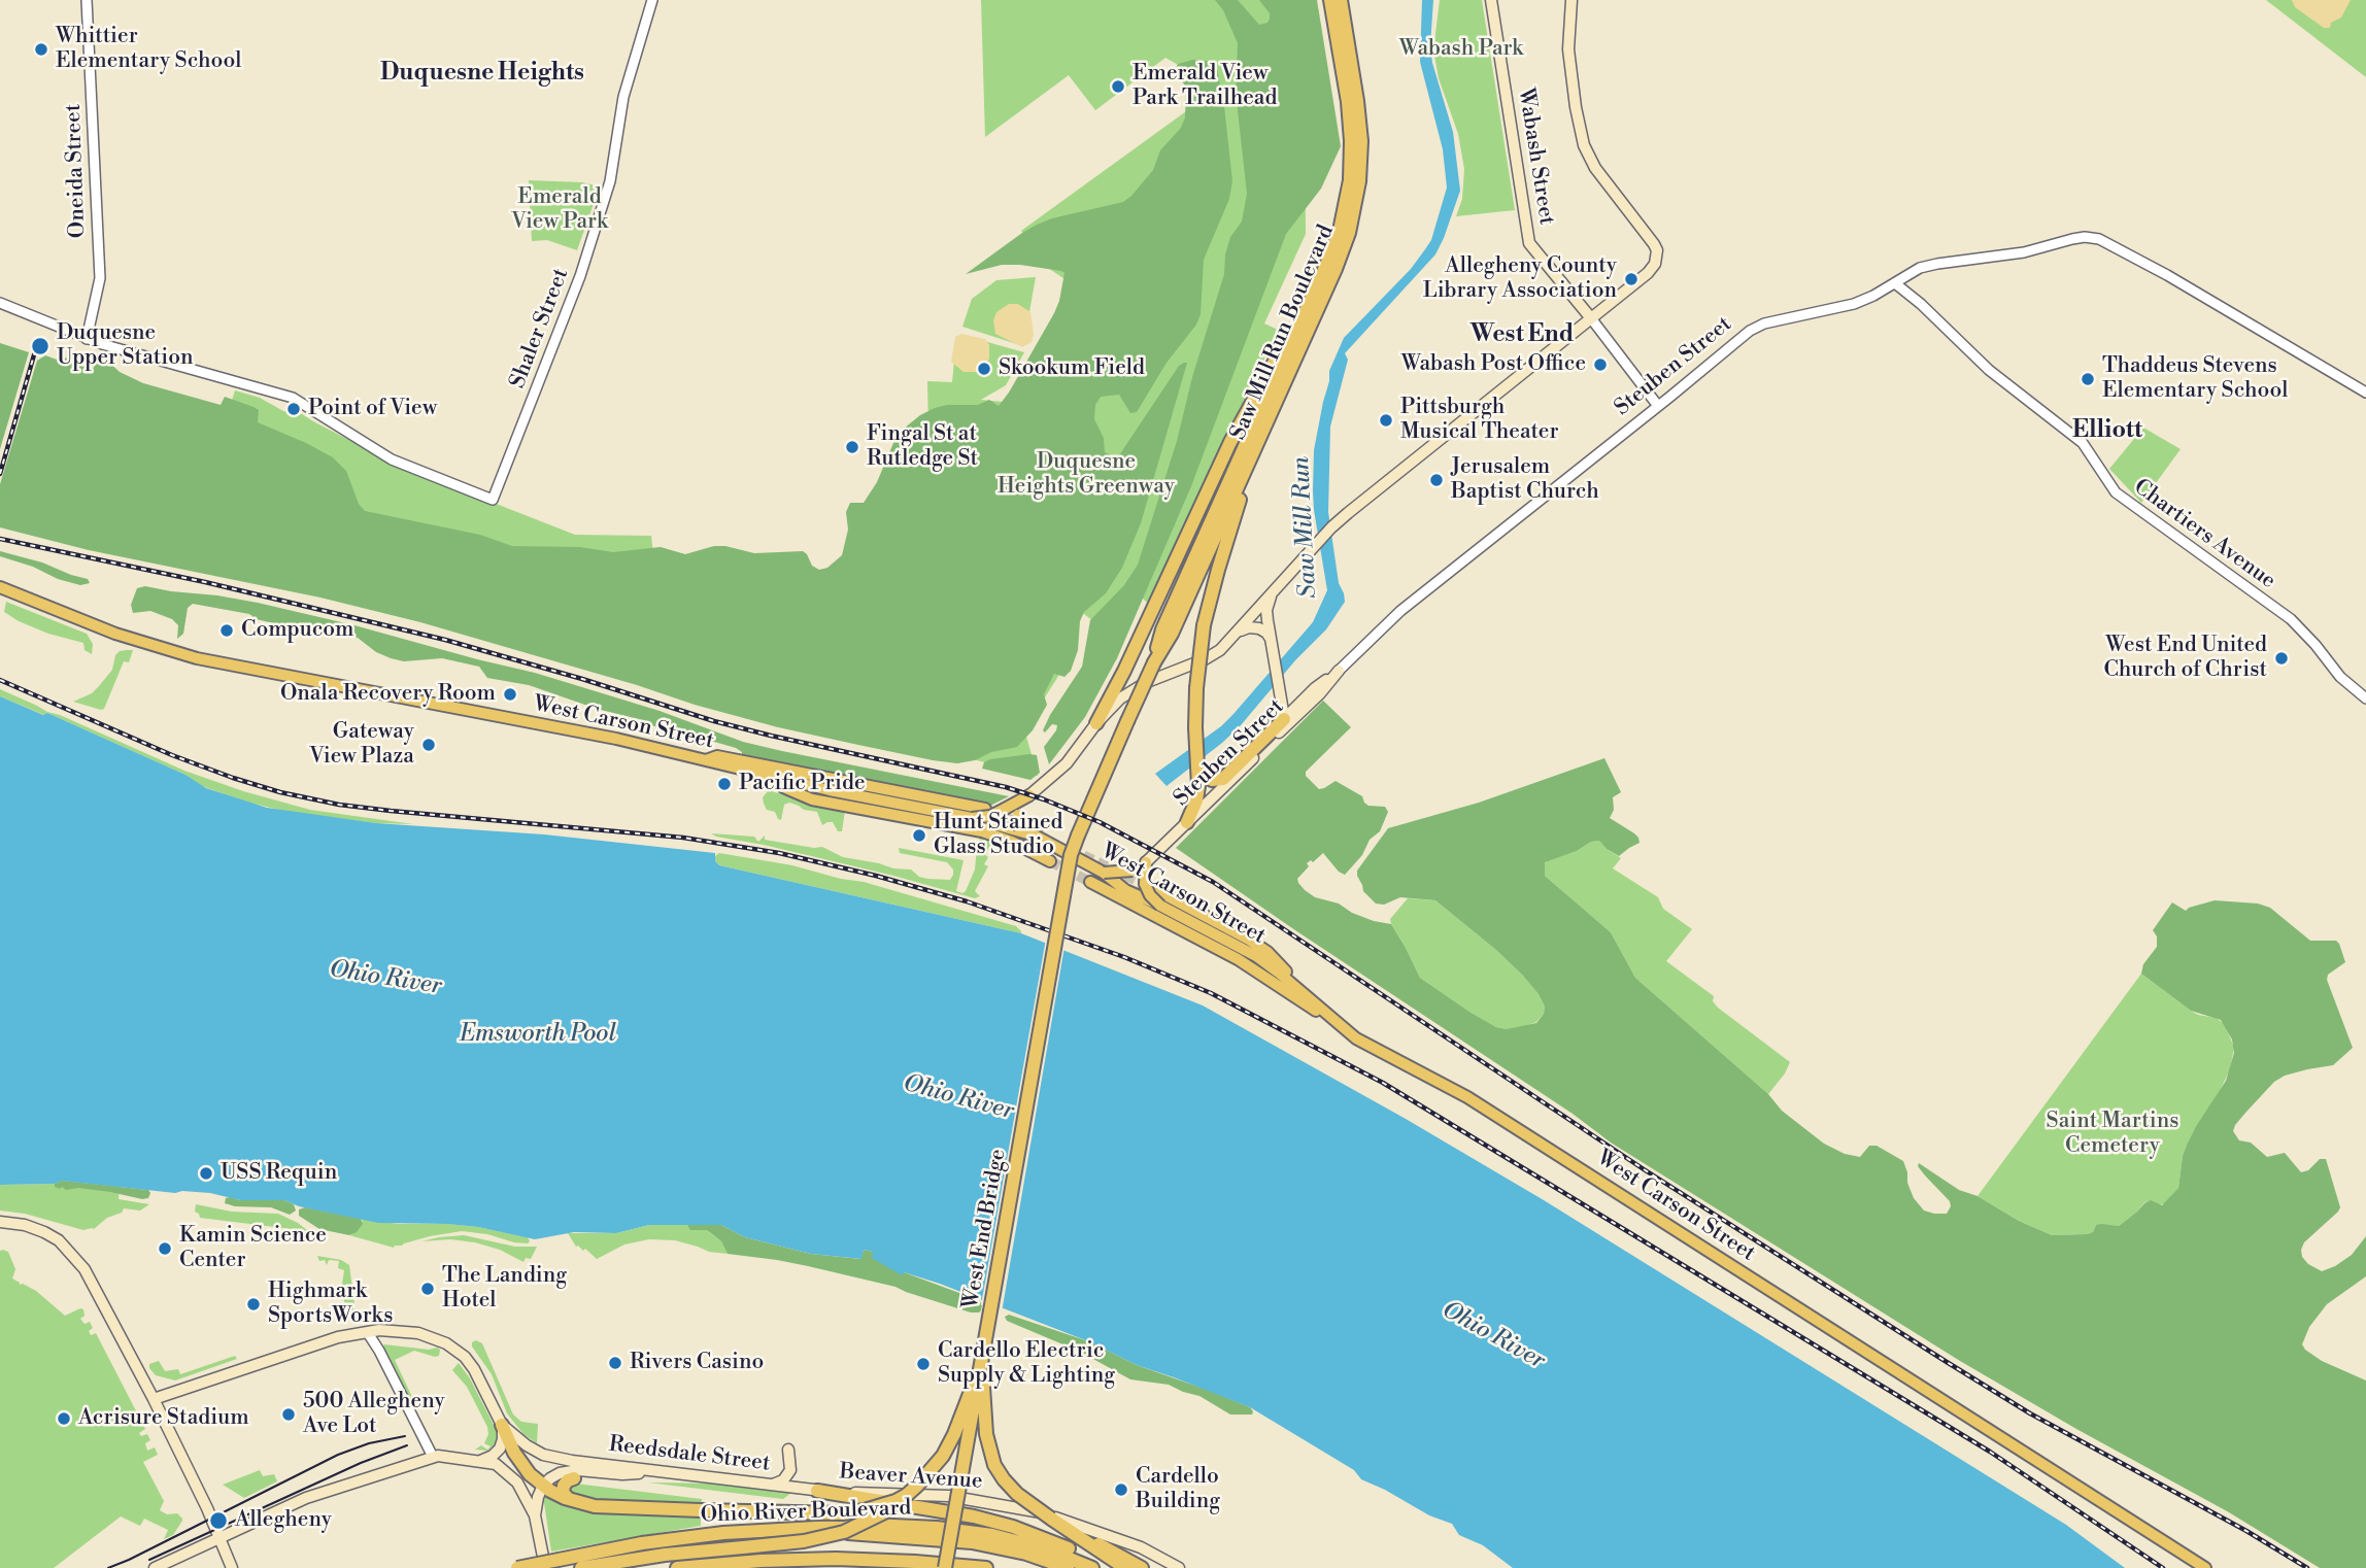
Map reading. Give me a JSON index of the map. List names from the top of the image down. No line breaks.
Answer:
{"streets":{"highway":["Saw Mill Run Boulevard","West End Bridge","Ohio River Boulevard"],"main road":["Wabash Street","Steuben Street","West Carson Street","Reedsdale Street","Beaver Avenue"],"street":["Oneida Street","Shaler Street","Chartiers Avenue"]},"crossings":[["Wabash Street","Steuben Street"],["Oneida Street","Shaler Street"],["Saw Mill Run Boulevard","West Carson Street"],["Saw Mill Run Boulevard","West End Bridge"],["Steuben Street","Chartiers Avenue"],["West Carson Street","West End Bridge"],["Reedsdale Street","Beaver Avenue"]],"districts":["Duquesne Heights","West End","Elliott"],"water":["Saw Mill Run","Ohio River","Emsworth Pool"],"parks":["Wabash Park","Emerald View Park","Duquesne Heights Greenway","Saint Martins Cemetery"],"places":["Whittier Elementary School","Emerald View Park Trailhead","Allegheny County Library Association","Duquesne Upper Station","Wabash Post Office","Skookum Field","Thaddeus Stevens Elementary School","Point of View","Pittsburgh Musical Theater","Fingal St at Rutledge St","Jerusalem Baptist Church","Compucom","West End United Church of Christ","Onala Recovery Room","Gateway View Plaza","Pacific Pride","Hunt Stained Glass Studio","USS Requin","Kamin Science Center","The Landing Hotel","Highmark SportsWorks","Rivers Casino","Cardello Electric Supply & Lighting","500 Allegheny Ave Lot","Acrisure Stadium","Cardello Building","Allegheny"]}
